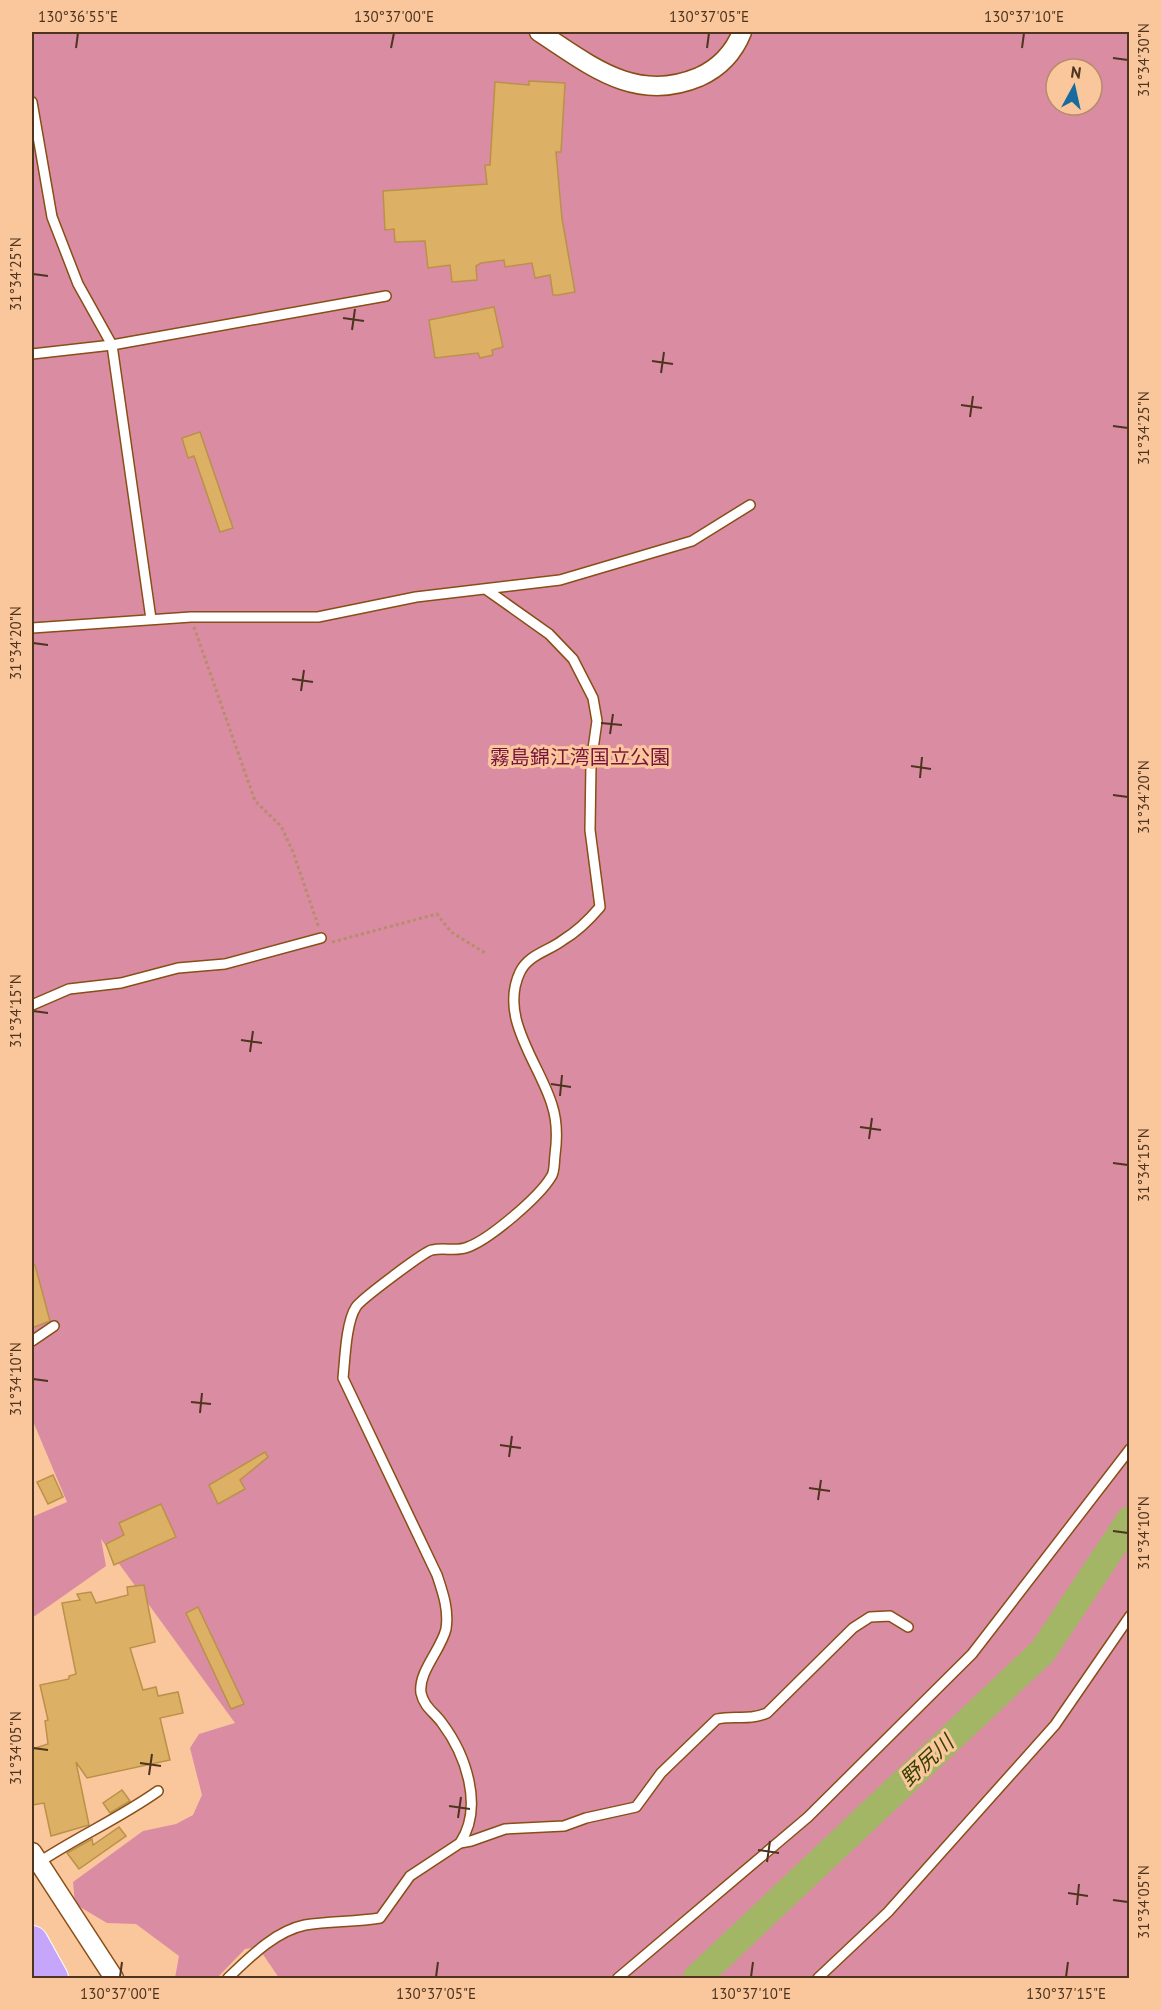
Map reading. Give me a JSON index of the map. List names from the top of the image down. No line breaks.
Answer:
{"water":["野尻川"],"parks":["霧島錦江湾国立公園"],"north":"top","coordinates":["130°36'55\"E","130°37'00\"E","130°37'05\"E","130°37'10\"E","31°34'30\"N","31°34'25\"N","31°34'20\"N","31°34'15\"N","31°34'10\"N","31°34'05\"N","130°37'15\"E"]}
